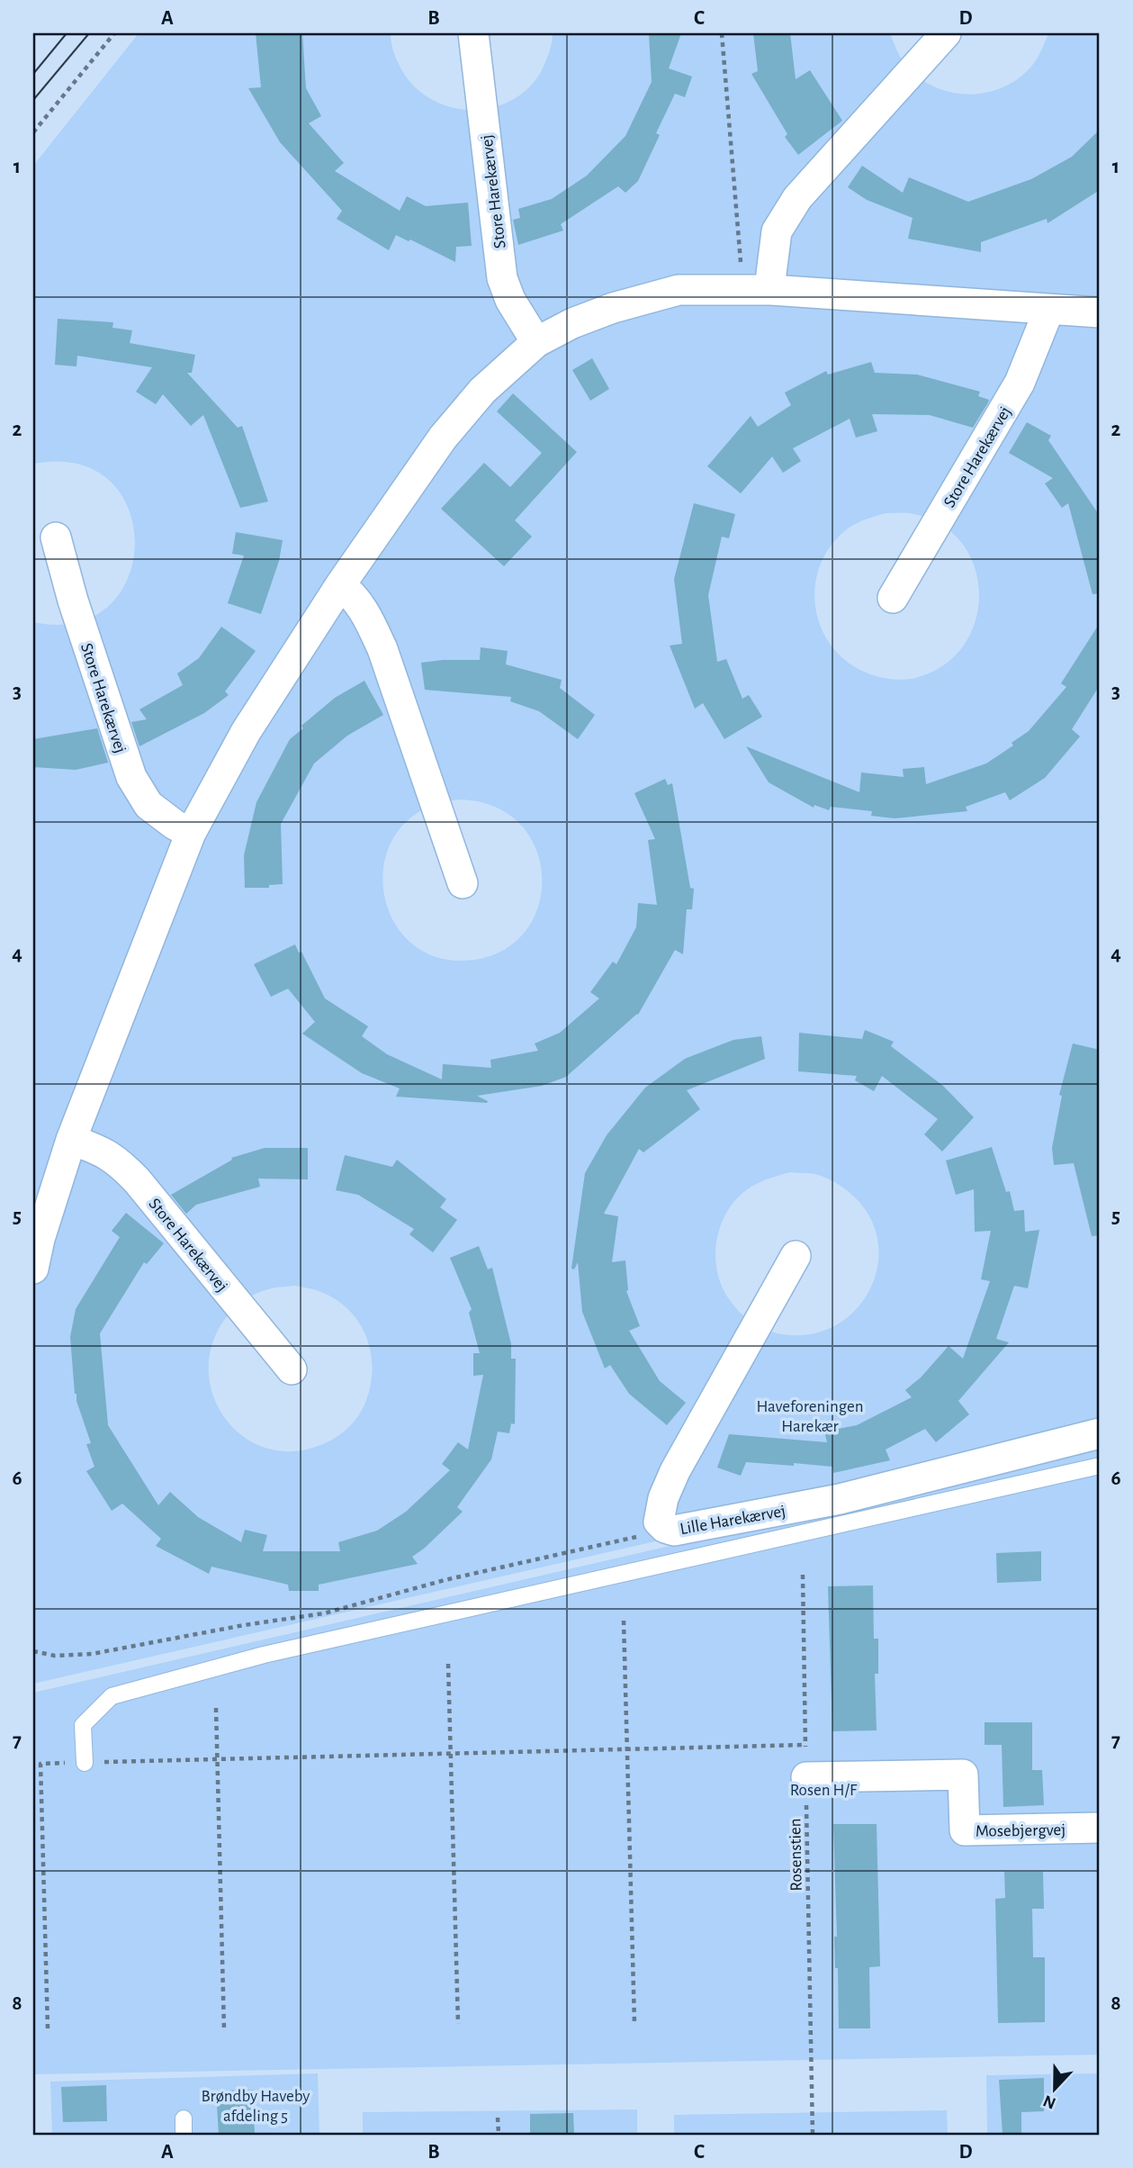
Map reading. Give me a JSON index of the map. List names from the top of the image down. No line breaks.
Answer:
{"streets":{"street":["Store Harekærvej","Lille Harekærvej","Mosebjergvej"],"path":["Rosenstien"]},"crossings":[["Mosebjergvej","Rosenstien"]],"parks":["Haveforeningen Harekær","Rosen H/F","Brøndby Haveby afdeling 5"],"north":"bottom","grid":{"columns":["A","B","C","D"],"rows":["1","2","3","4","5","6","7","8"]}}
